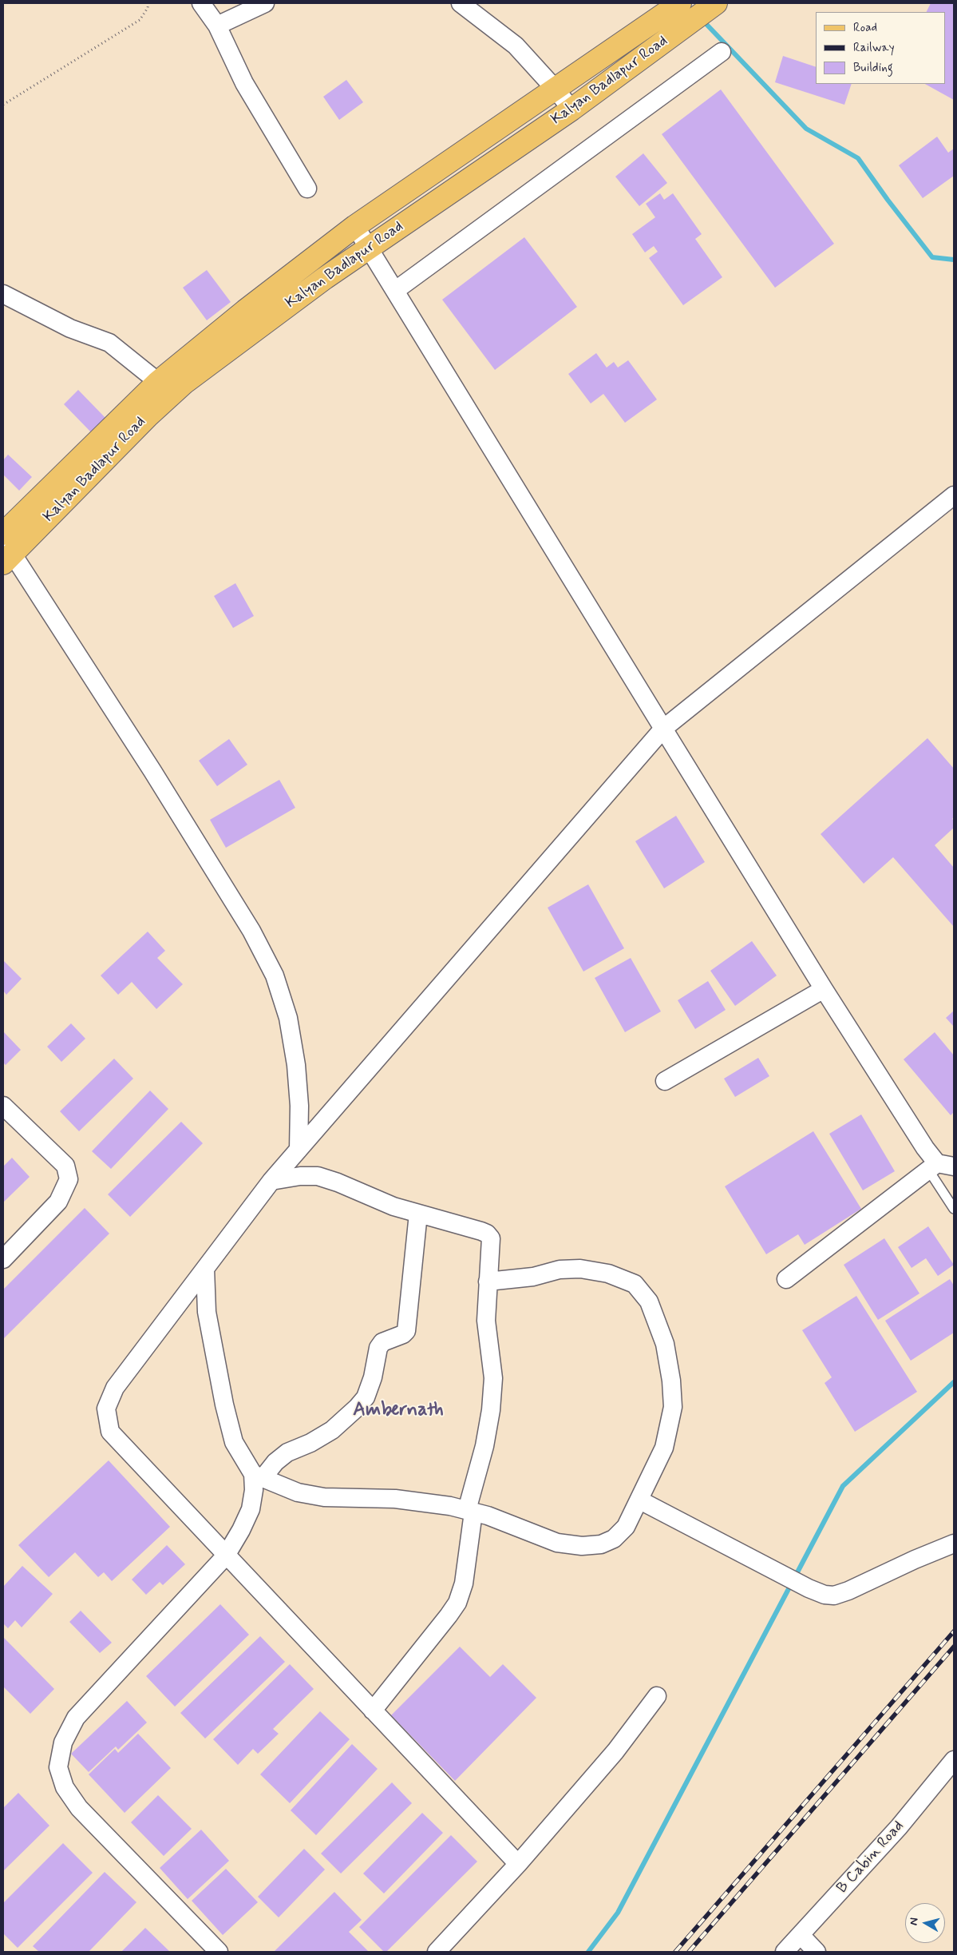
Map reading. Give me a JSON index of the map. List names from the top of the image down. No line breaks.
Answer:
{"streets":{"main road":["Kalyan Badlapur Road"],"street":["B Cabin Road"]},"districts":["Ambernath"],"legend":["Road","Railway","Building"],"north":"left"}
